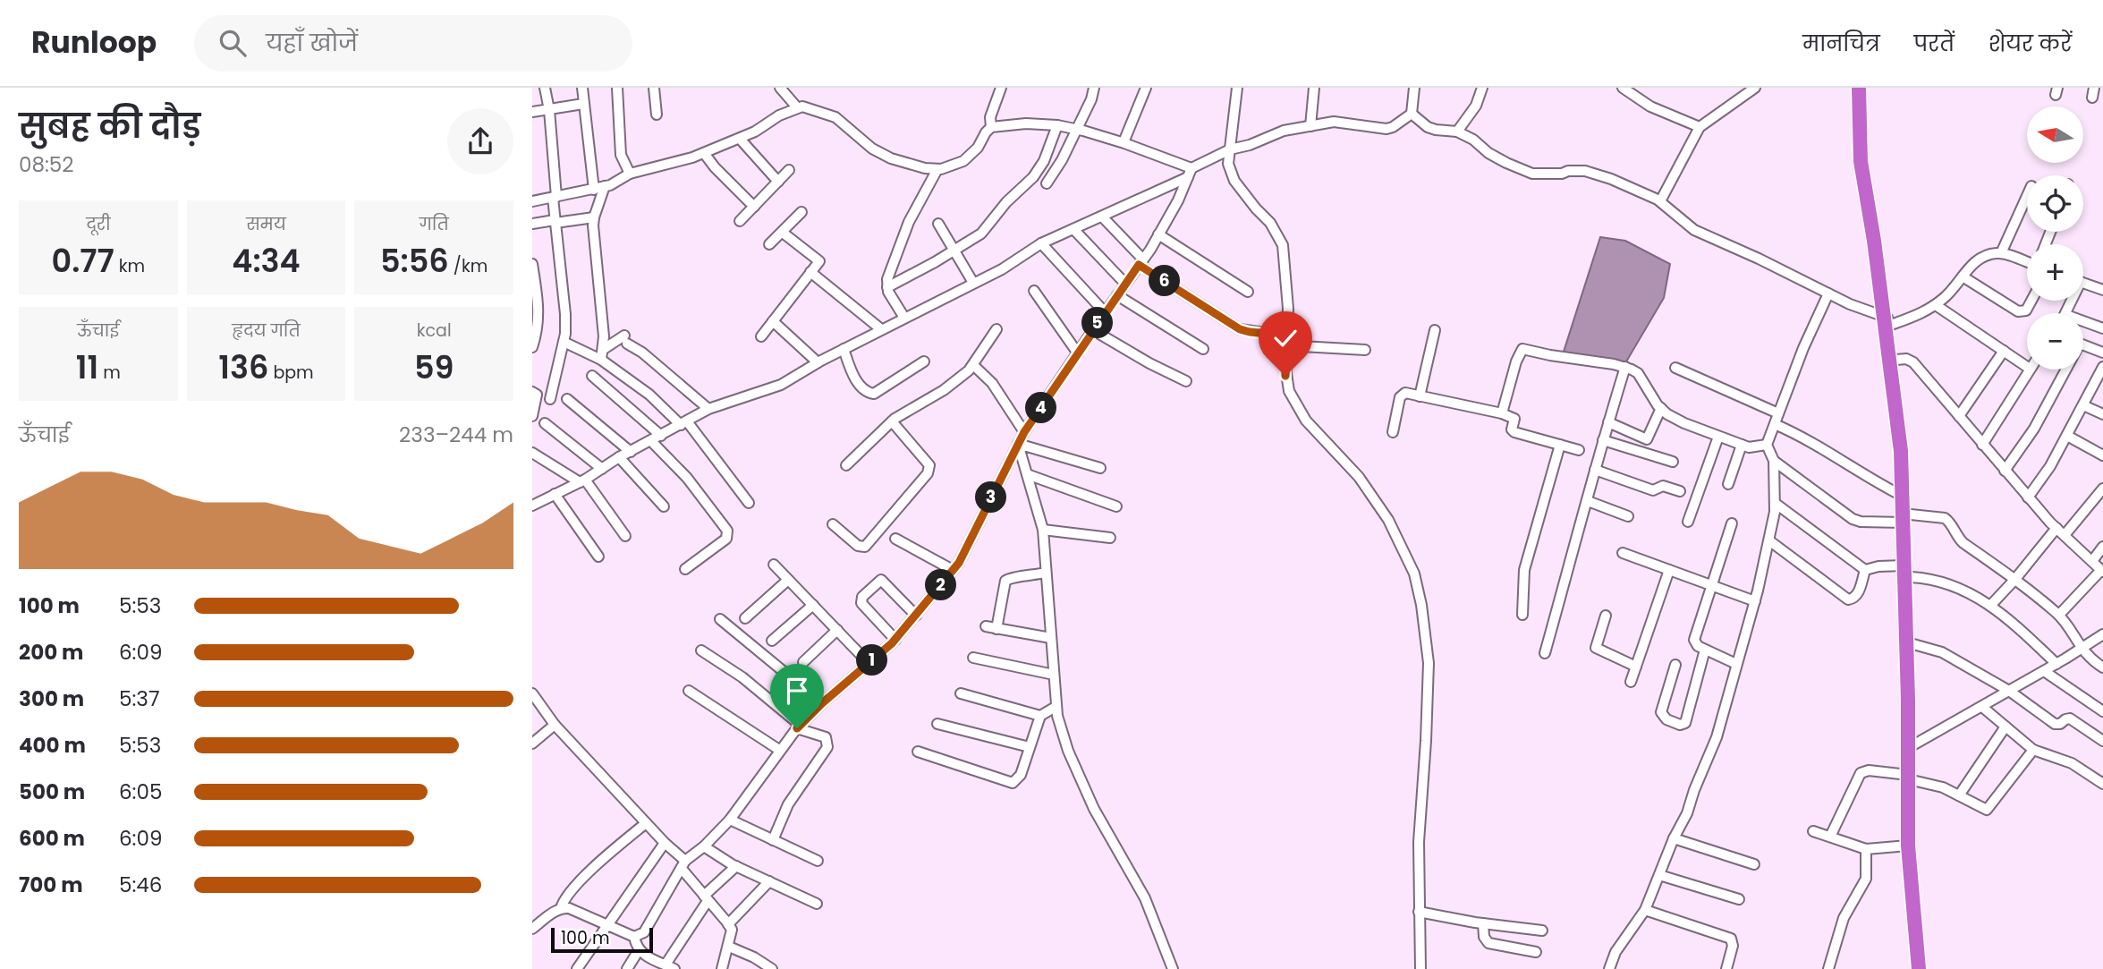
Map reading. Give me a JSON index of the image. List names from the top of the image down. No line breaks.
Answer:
{"scale_bar":"100 m","north":"left","page":{"header":"Runloop","search":"यहाँ खोजें","nav":["मानचित्र","परतें","शेयर करें"],"heading":["सुबह की दौड़","08:52"],"map_buttons":["+","−"],"stats":[["दूरी","0.77 km"],["समय","4:34"],["गति","5:56 /km"],["ऊँचाई","11 m"],["हृदय गति","136 bpm"],["kcal","59"]],"pins":["6","5","4","3","2","1"],"chart":["ऊँचाई","233–244 m"],"list":[{"name":"100 m","note":"5:53"},{"name":"200 m","note":"6:09"},{"name":"300 m","note":"5:37"},{"name":"400 m","note":"5:53"},{"name":"500 m","note":"6:05"},{"name":"600 m","note":"6:09"},{"name":"700 m","note":"5:46"}],"scale":"100 m"}}
